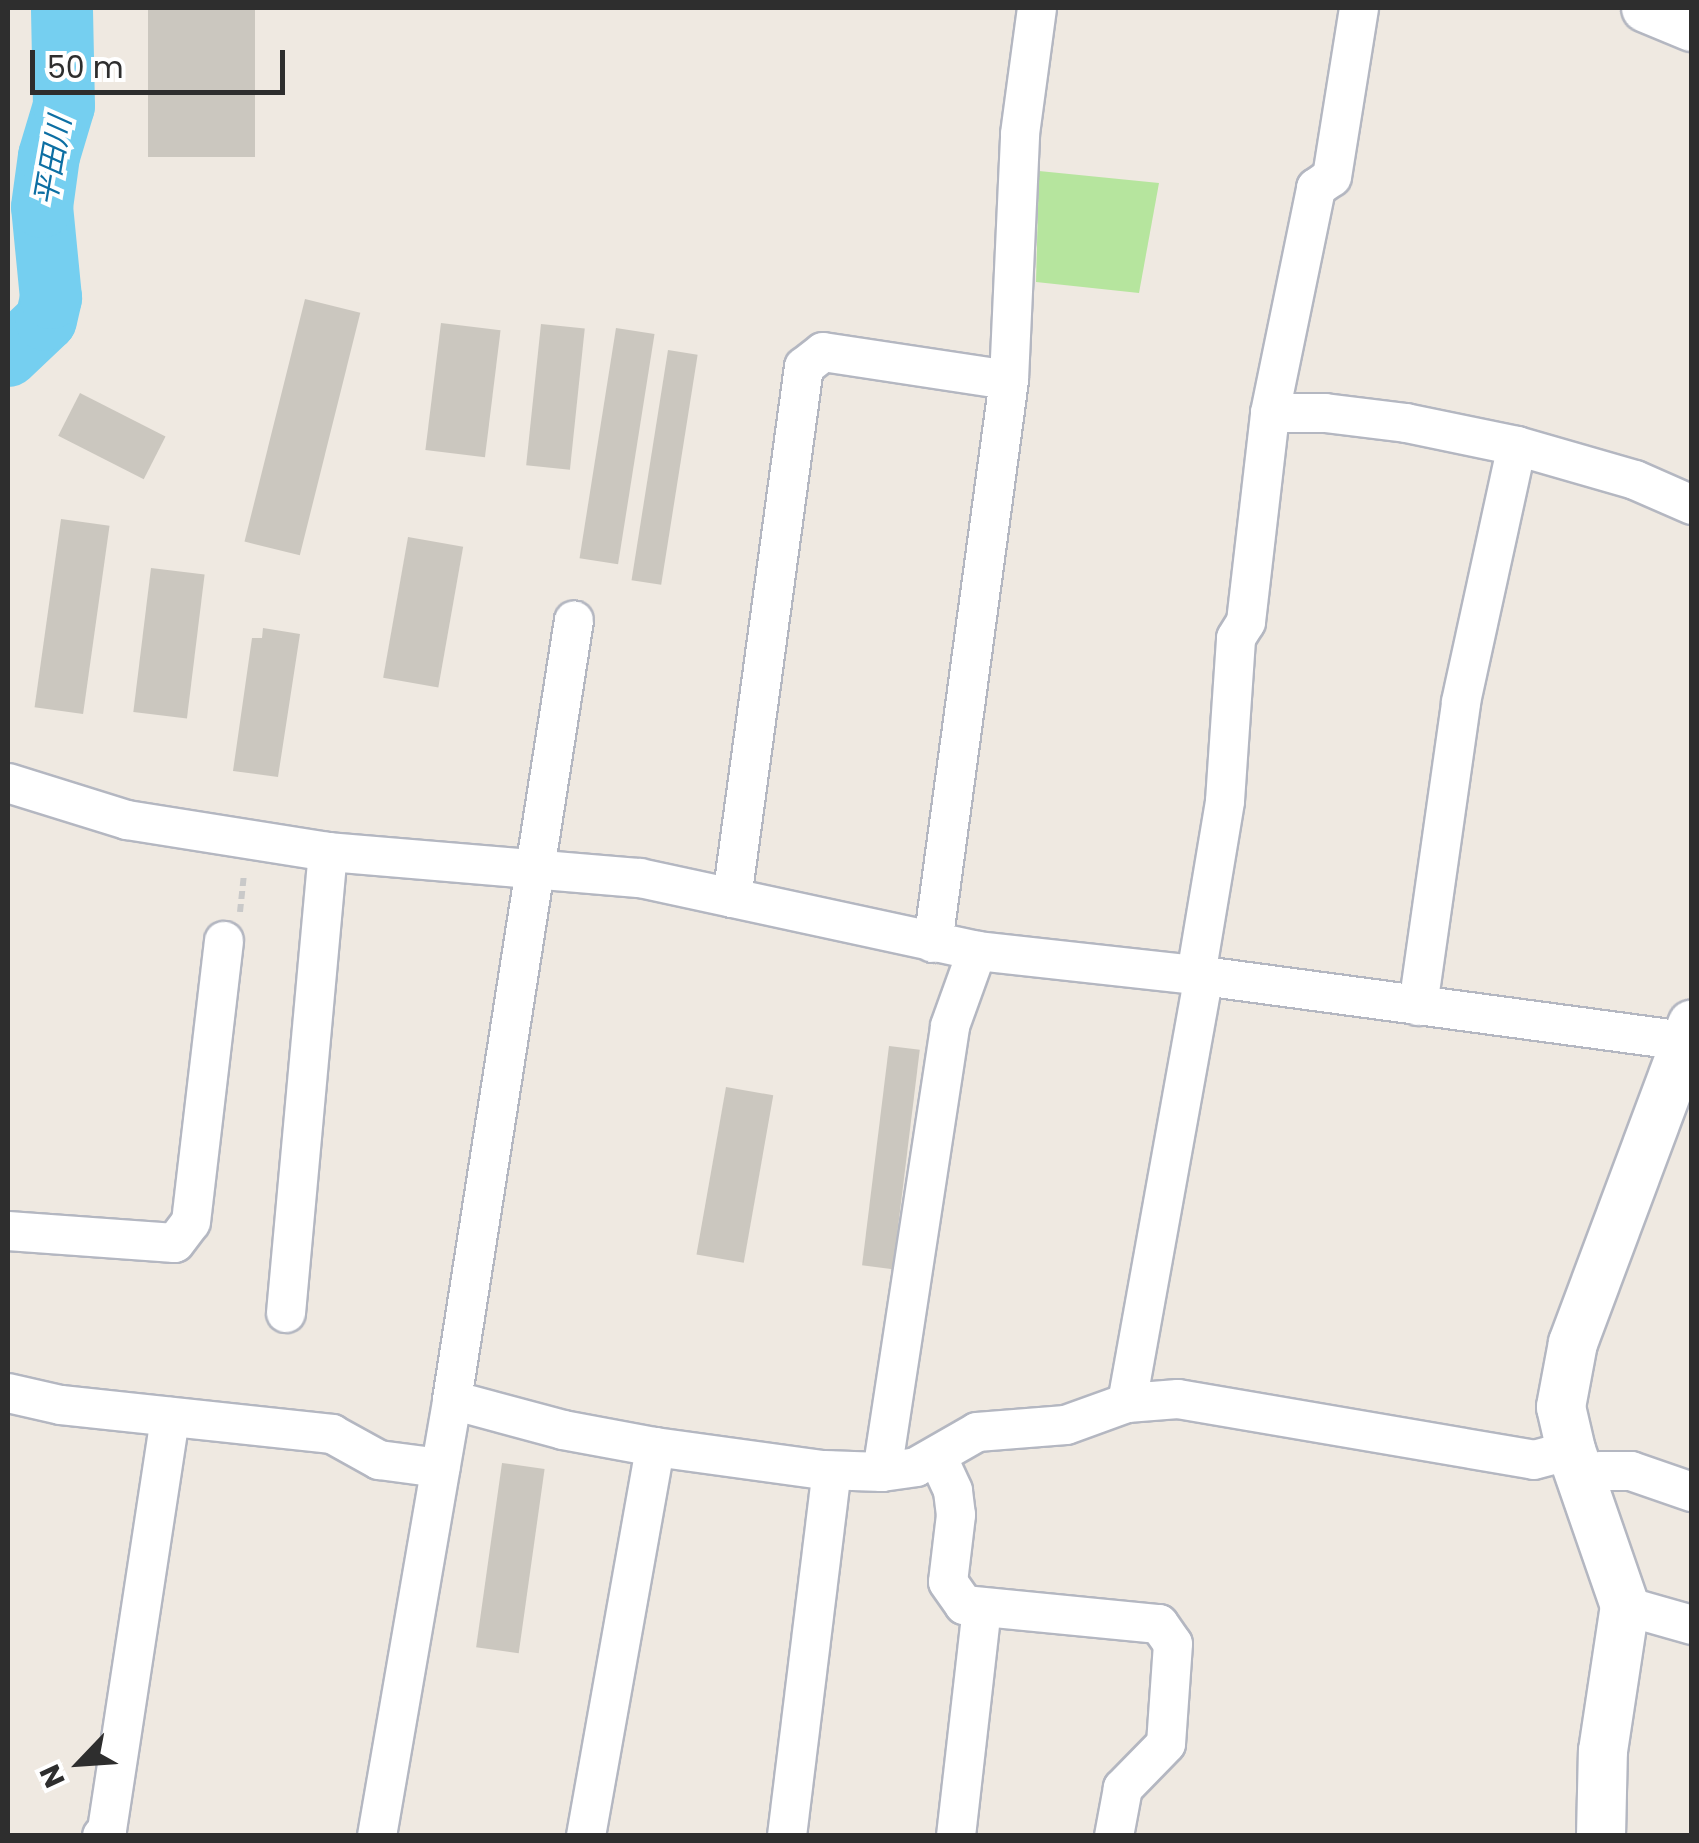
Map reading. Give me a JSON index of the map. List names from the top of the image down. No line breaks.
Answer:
{"water":["平田川"],"scale_bar":"50 m","north":"bottom left"}
